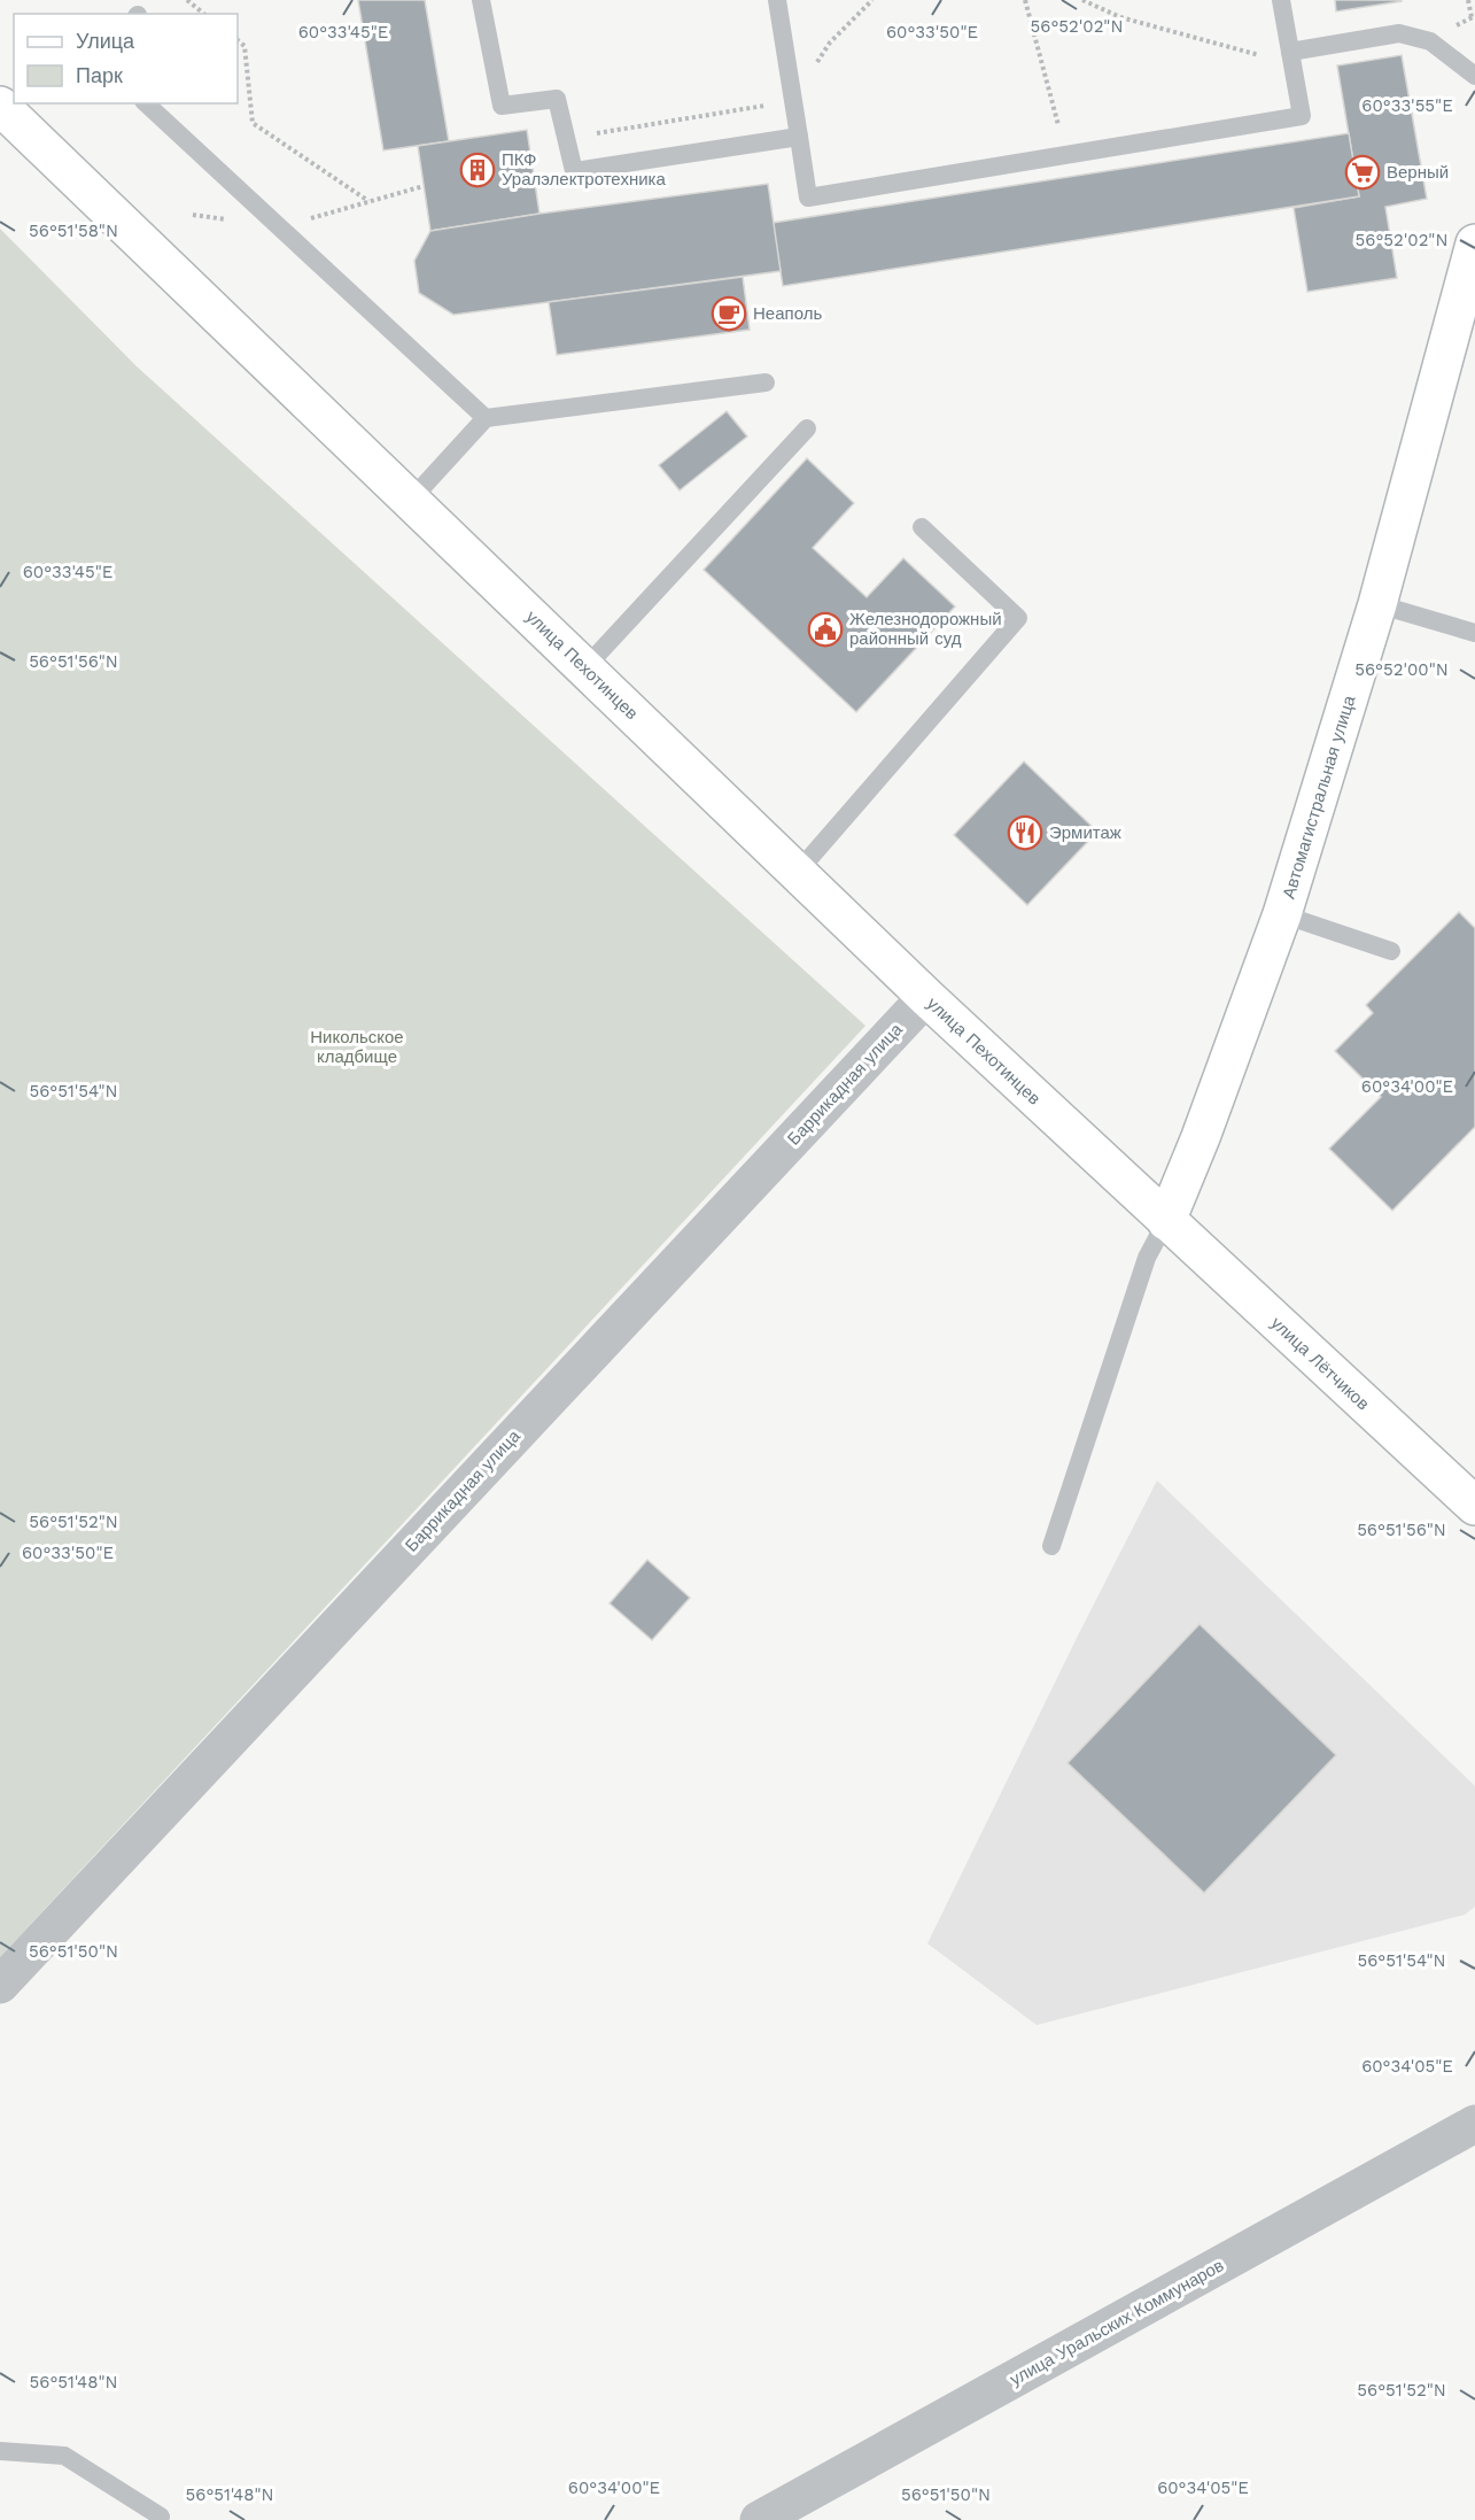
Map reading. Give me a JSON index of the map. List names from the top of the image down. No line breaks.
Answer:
{"streets":{"main road":["улица Пехотинцев","Автомагистральная улица","улица Лётчиков"],"street":["Баррикадная улица","улица Уральских Коммунаров"]},"crossings":[["улица Пехотинцев","Автомагистральная улица"],["улица Пехотинцев","Баррикадная улица"],["улица Пехотинцев","улица Лётчиков"],["Автомагистральная улица","улица Лётчиков"]],"parks":["Никольское кладбище"],"places":{"building":["ПКФ Уралэлектротехника"],"supermarket":["Верный"],"cafe":["Неаполь"],"public building":["Железнодорожный районный суд"],"restaurant":["Эрмитаж"]},"legend":["Улица","Парк"],"coordinates":["56°52'02\"N","60°33'50\"E","60°33'45\"E","60°33'55\"E","56°51'58\"N","56°51'56\"N","56°52'00\"N","60°34'00\"E","56°51'54\"N","56°51'52\"N","56°51'50\"N","60°34'05\"E","56°51'48\"N"]}
